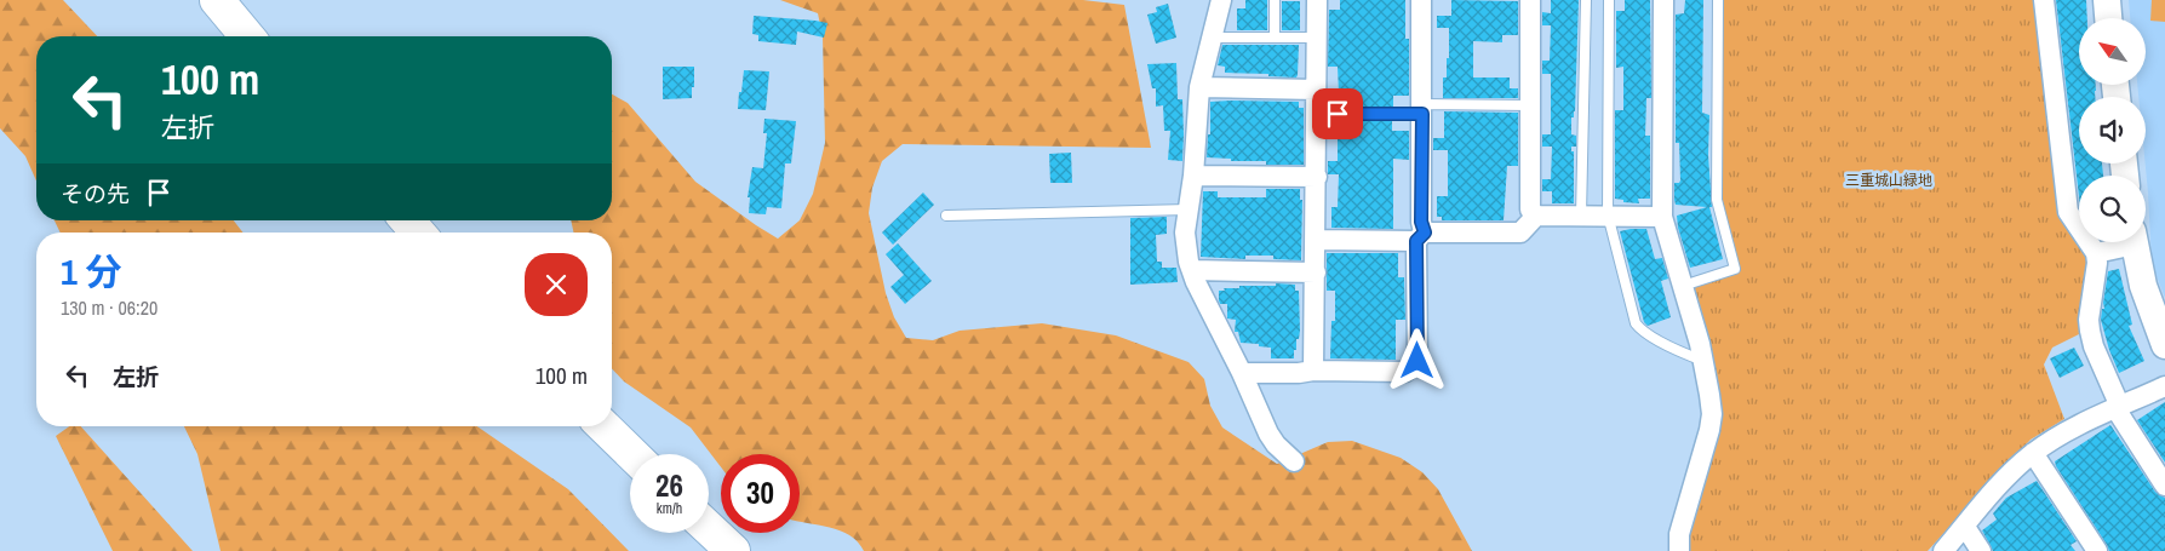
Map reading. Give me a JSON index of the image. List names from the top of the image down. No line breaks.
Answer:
{"parks":["三重城山緑地"],"north":"top left","page":{"turn":["100 m","左折"],"then":"その先","heading":["1 分","130 m · 06:20"],"list":[{"name":"左折","value":"100 m"}],"speed":"26 km/h","limit":"30"}}
